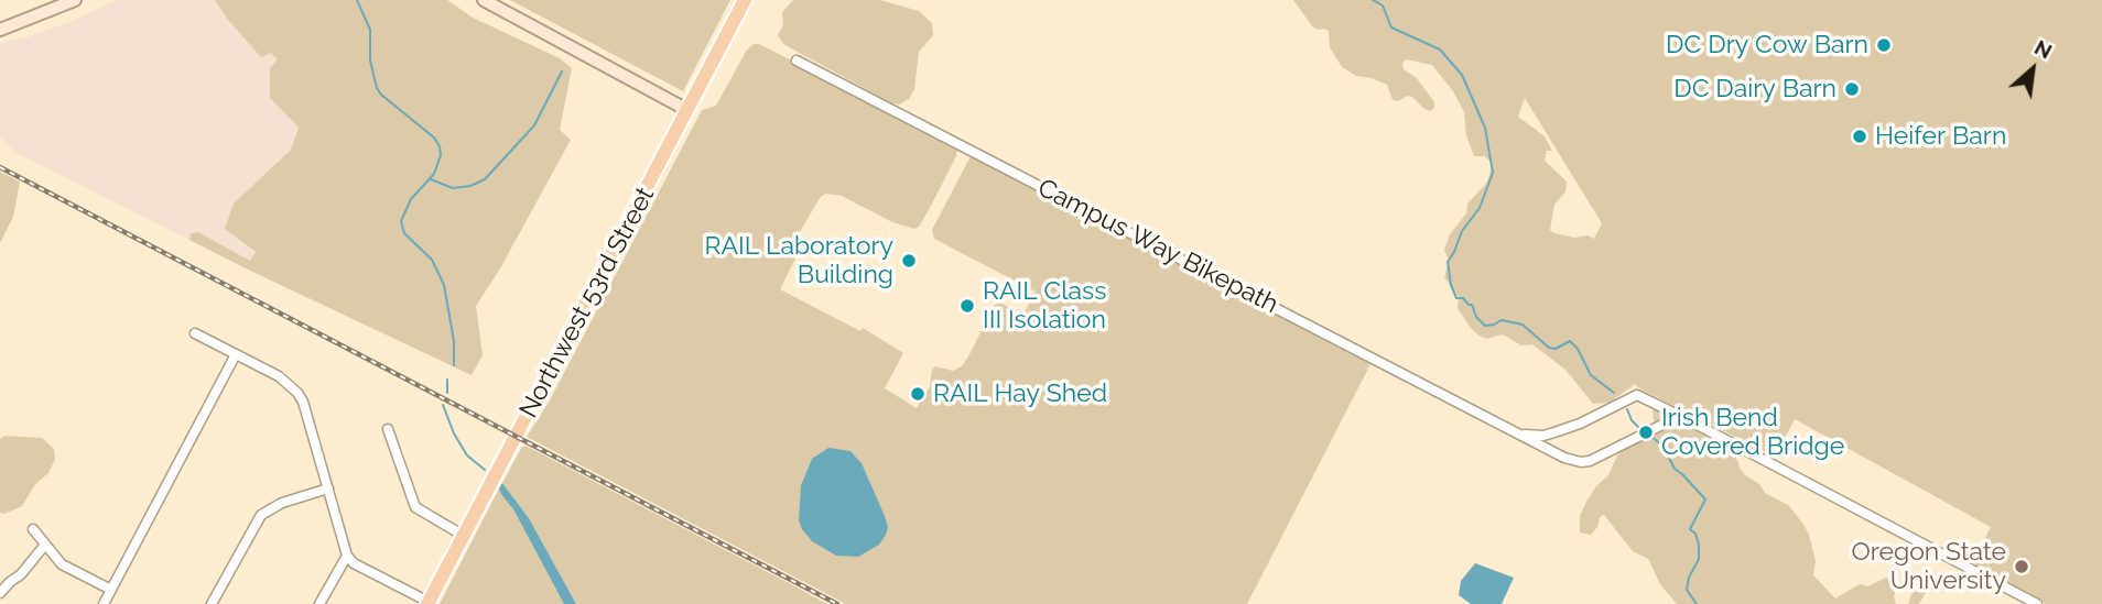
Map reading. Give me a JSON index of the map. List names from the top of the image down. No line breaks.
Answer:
{"streets":{"main road":["Northwest 53rd Street"],"street":["Campus Way Bikepath"]},"places":["DC Dry Cow Barn","DC Dairy Barn","Heifer Barn","RAIL Laboratory Building","RAIL Class III Isolation","RAIL Hay Shed","Irish Bend Covered Bridge","Oregon State University"],"north":"top right"}
